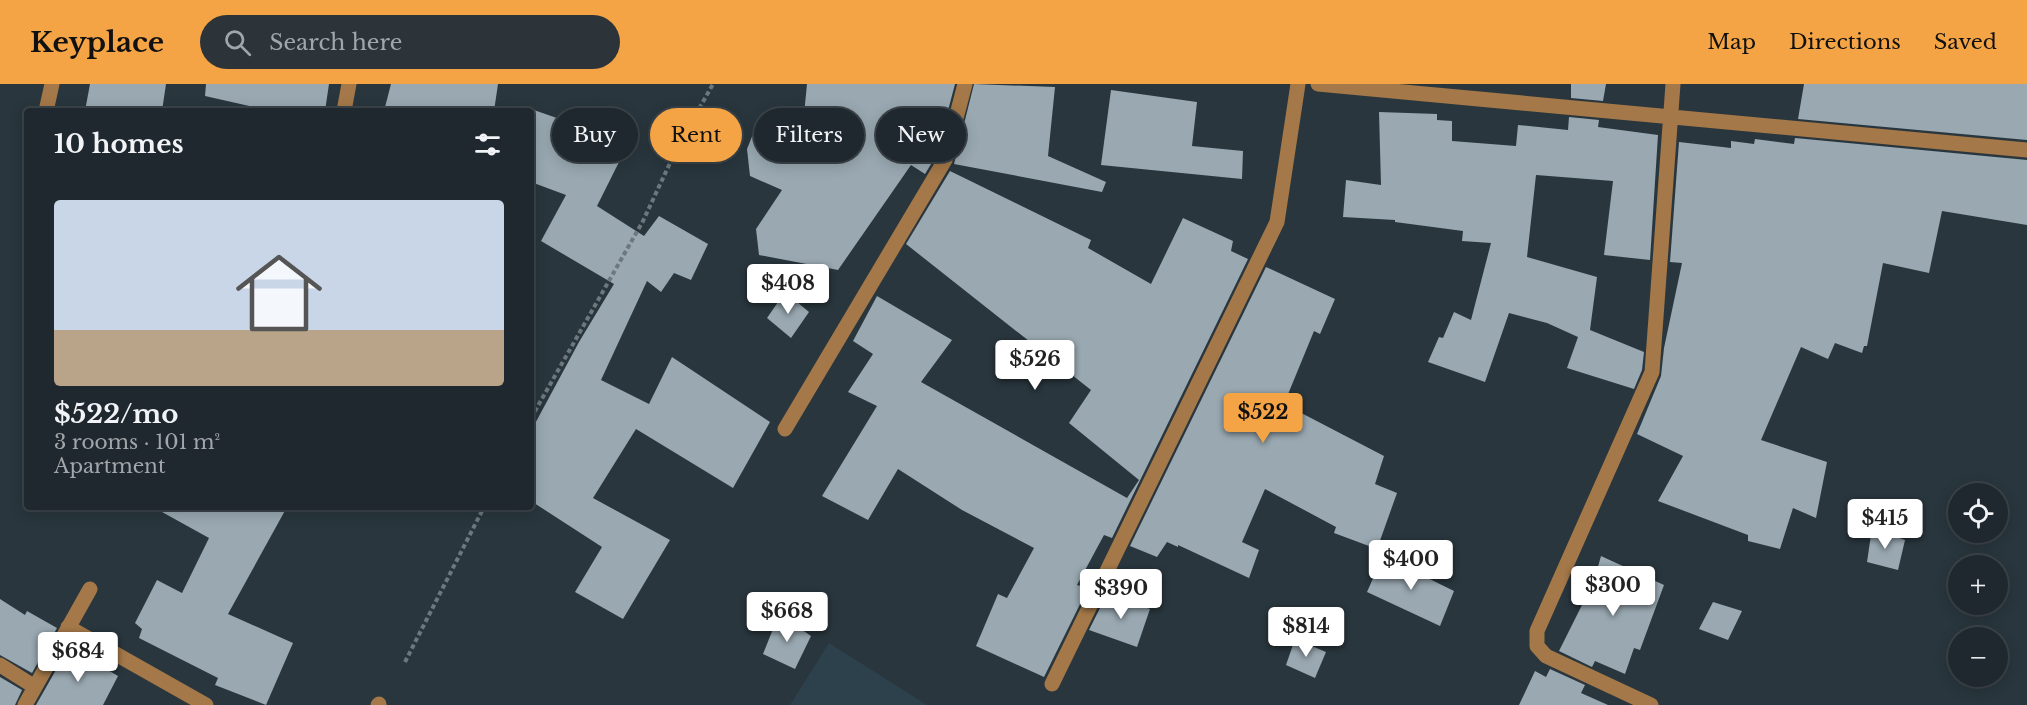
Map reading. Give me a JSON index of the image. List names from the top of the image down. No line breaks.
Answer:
{"page":{"header":"Keyplace","search":"Search here","nav":["Map","Directions","Saved"],"chip":["Buy","Rent","Filters","New"],"heading":"10 homes","list":[{"name":"$522/mo","note":"3 rooms · 101 m² · Apartment"}],"price":["$408","$526","$522","$415","$400","$300","$390","$668","$814","$684"],"map_buttons":["+","−"]}}
